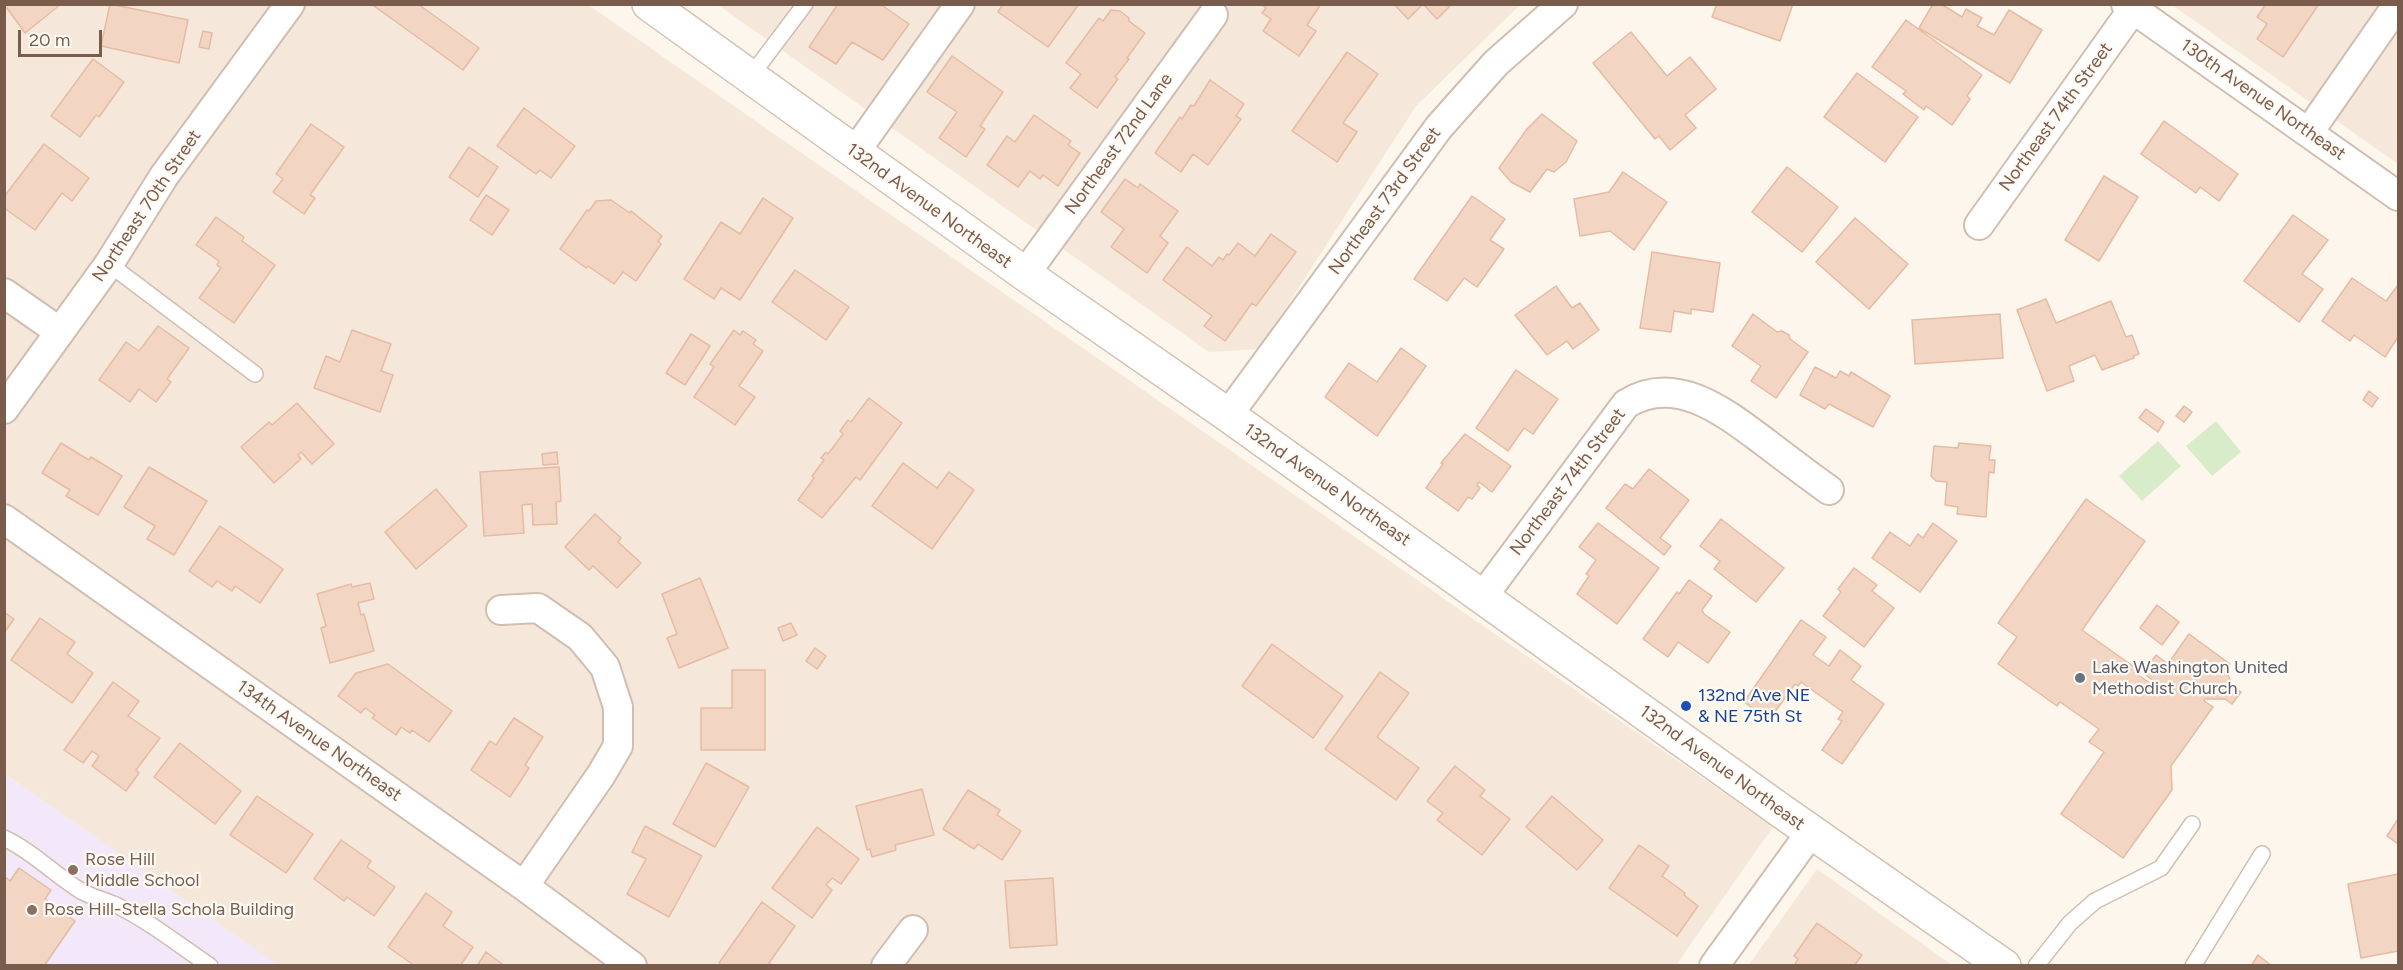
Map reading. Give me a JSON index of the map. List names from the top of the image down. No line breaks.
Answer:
{"streets":{"main road":["132nd Avenue Northeast"],"street":["130th Avenue Northeast","Northeast 74th Street","Northeast 72nd Lane","Northeast 73rd Street","Northeast 70th Street","134th Avenue Northeast"]},"crossings":[["130th Avenue Northeast","Northeast 74th Street"],["Northeast 74th Street","132nd Avenue Northeast"],["Northeast 72nd Lane","132nd Avenue Northeast"],["Northeast 73rd Street","132nd Avenue Northeast"]],"places":["Lake Washington United Methodist Church","132nd Ave NE & NE 75th St","Rose Hill Middle School","Rose Hill-Stella Schola Building"],"scale_bar":"20 m"}
